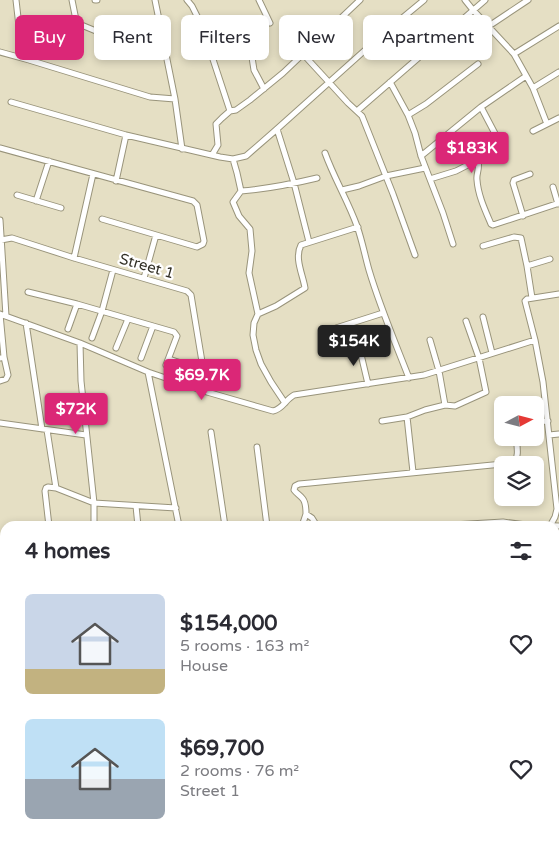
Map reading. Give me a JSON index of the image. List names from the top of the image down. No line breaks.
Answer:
{"streets":{"street":["Street 1"]},"north":"right","page":{"chip":["Buy","Rent","Filters","New","Apartment"],"price":["$183K","$154K","$69.7K","$72K"],"heading":"4 homes","list":[{"name":"$154,000","note":"5 rooms · 163 m² · House"},{"name":"$69,700","note":"2 rooms · 76 m² · Street 1"}]}}
